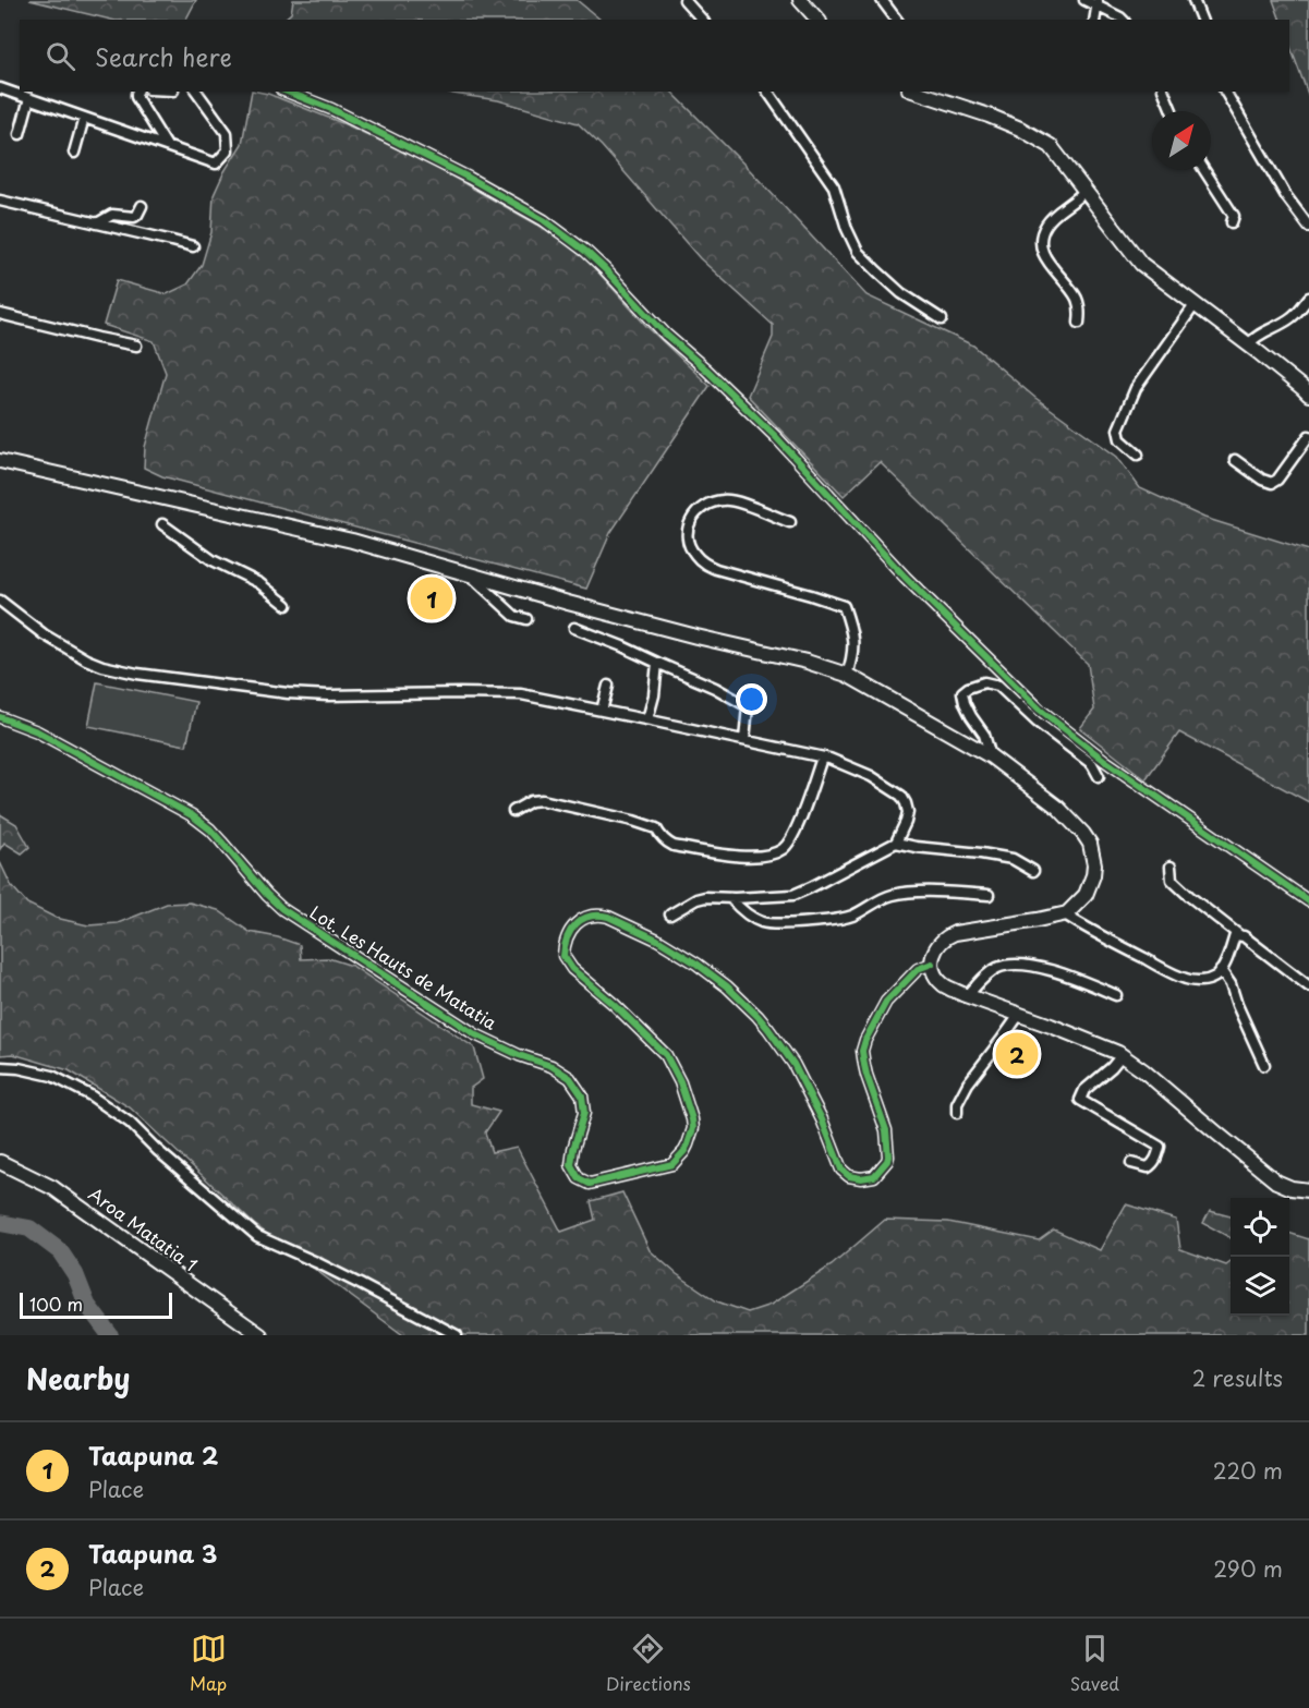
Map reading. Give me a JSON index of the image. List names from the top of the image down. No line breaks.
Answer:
{"streets":{"main road":["Aroa Matatia 1"],"street":["Lot. Les Hauts de Matatia"]},"scale_bar":"100 m","north":"top right","page":{"search":"Search here","pins":["1","2"],"scale":"100 m","heading":["Nearby","2 results"],"list":[{"mark":"1","name":"Taapuna 2","note":"Place","value":"220 m"},{"mark":"2","name":"Taapuna 3","note":"Place","value":"290 m"}],"nav":["Map","Directions","Saved"]}}
